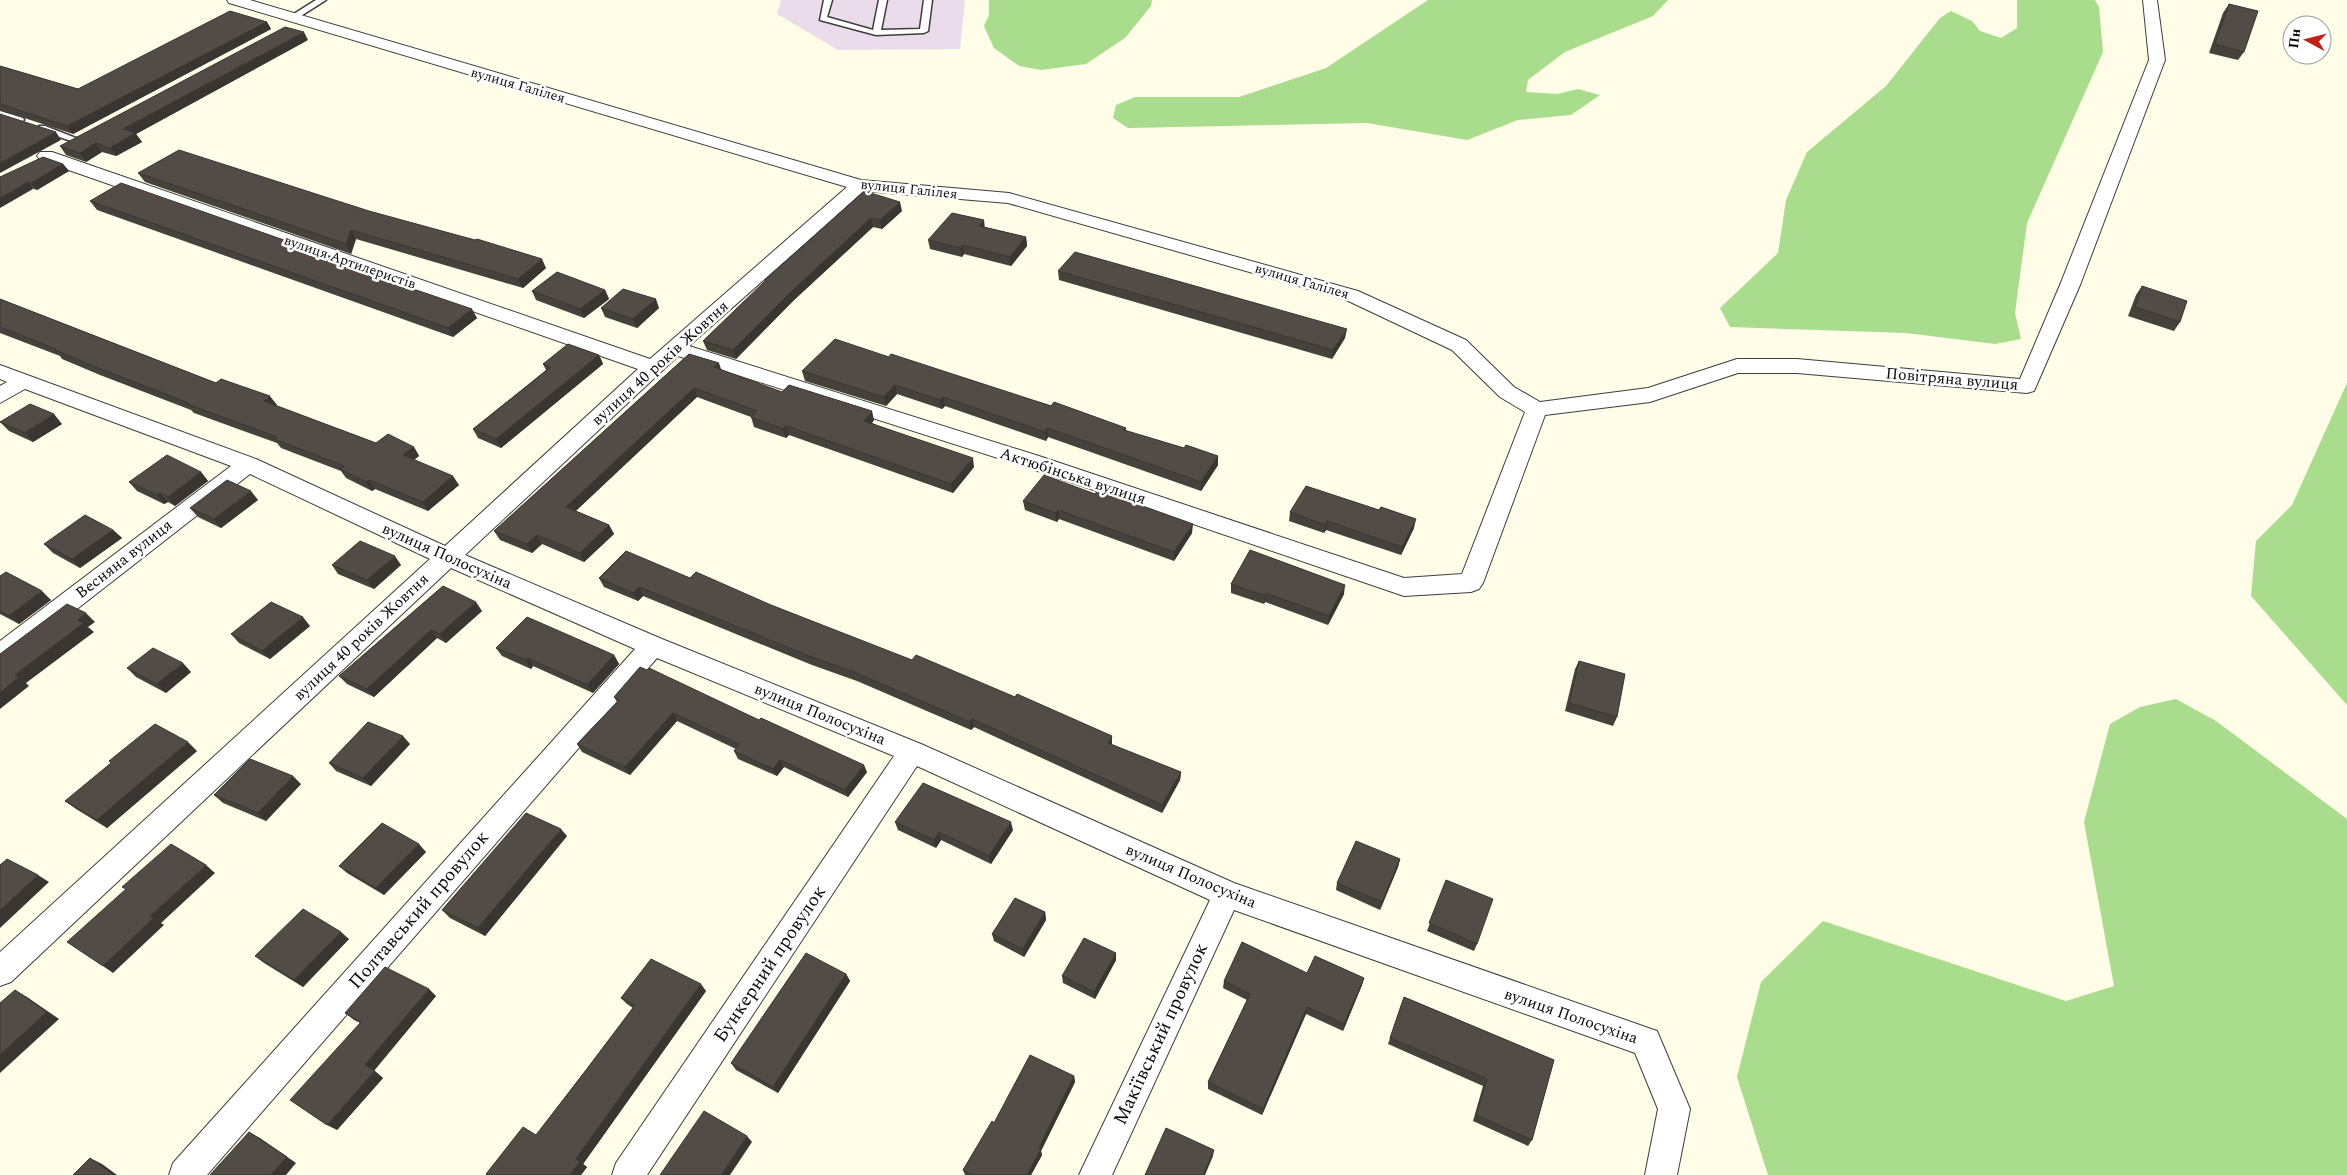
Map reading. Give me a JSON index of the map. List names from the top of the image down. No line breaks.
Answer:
{"streets":{"street":["вулиця Галілея","вулиця Артилеристів","вулиця 40 років Жовтня","Повітряна вулиця","Актюбінська вулиця","вулиця Полосухіна","Весняна вулиця","Полтавський провулок","Бункерний провулок","Макіївський провулок"]},"crossings":[["вулиця Галілея","вулиця 40 років Жовтня"],["вулиця Галілея","Повітряна вулиця"],["вулиця Галілея","Актюбінська вулиця"],["вулиця Артилеристів","вулиця 40 років Жовтня"],["вулиця 40 років Жовтня","Актюбінська вулиця"],["вулиця 40 років Жовтня","вулиця Полосухіна"],["Повітряна вулиця","Актюбінська вулиця"],["вулиця Полосухіна","Весняна вулиця"],["вулиця Полосухіна","Полтавський провулок"],["вулиця Полосухіна","Бункерний провулок"],["вулиця Полосухіна","Макіївський провулок"]],"north":"left"}
